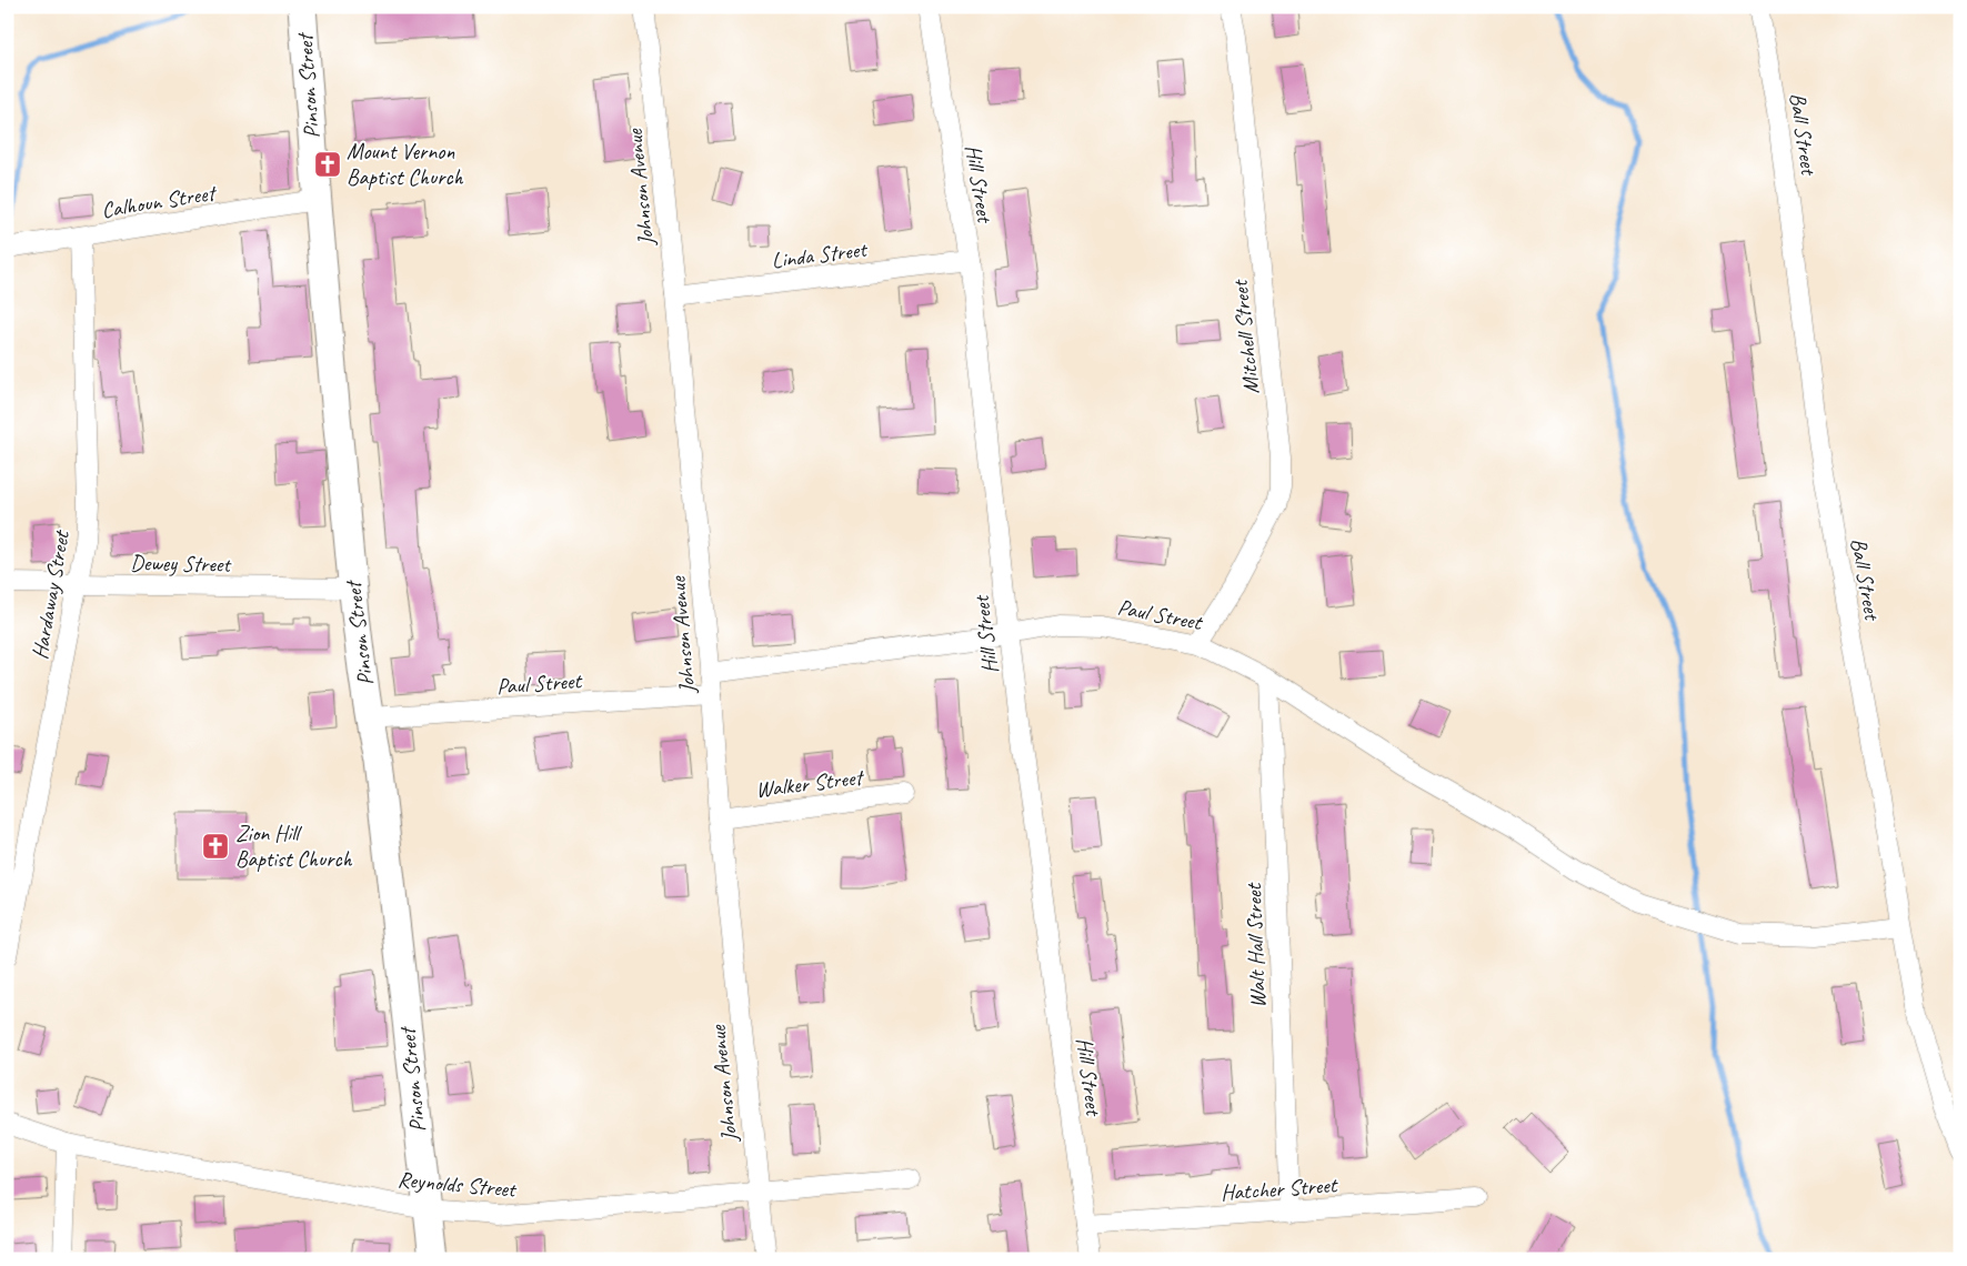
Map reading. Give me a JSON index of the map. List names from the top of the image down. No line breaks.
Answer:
{"streets":{"street":["Pinson Street","Ball Street","Hill Street","Johnson Avenue","Calhoun Street","Linda Street","Mitchell Street","Dewey Street","Hardaway Street","Paul Street","Walker Street","Walt Hall Street","Reynolds Street","Hatcher Street"]},"crossings":[["Pinson Street","Calhoun Street"],["Pinson Street","Dewey Street"],["Pinson Street","Paul Street"],["Pinson Street","Reynolds Street"],["Ball Street","Paul Street"],["Hill Street","Linda Street"],["Hill Street","Paul Street"],["Hill Street","Hatcher Street"],["Johnson Avenue","Linda Street"],["Johnson Avenue","Paul Street"],["Johnson Avenue","Walker Street"],["Johnson Avenue","Reynolds Street"],["Calhoun Street","Hardaway Street"],["Mitchell Street","Paul Street"],["Dewey Street","Hardaway Street"],["Paul Street","Walt Hall Street"],["Walt Hall Street","Hatcher Street"]],"places":{"church":["Mount Vernon Baptist Church","Zion Hill Baptist Church"]}}
